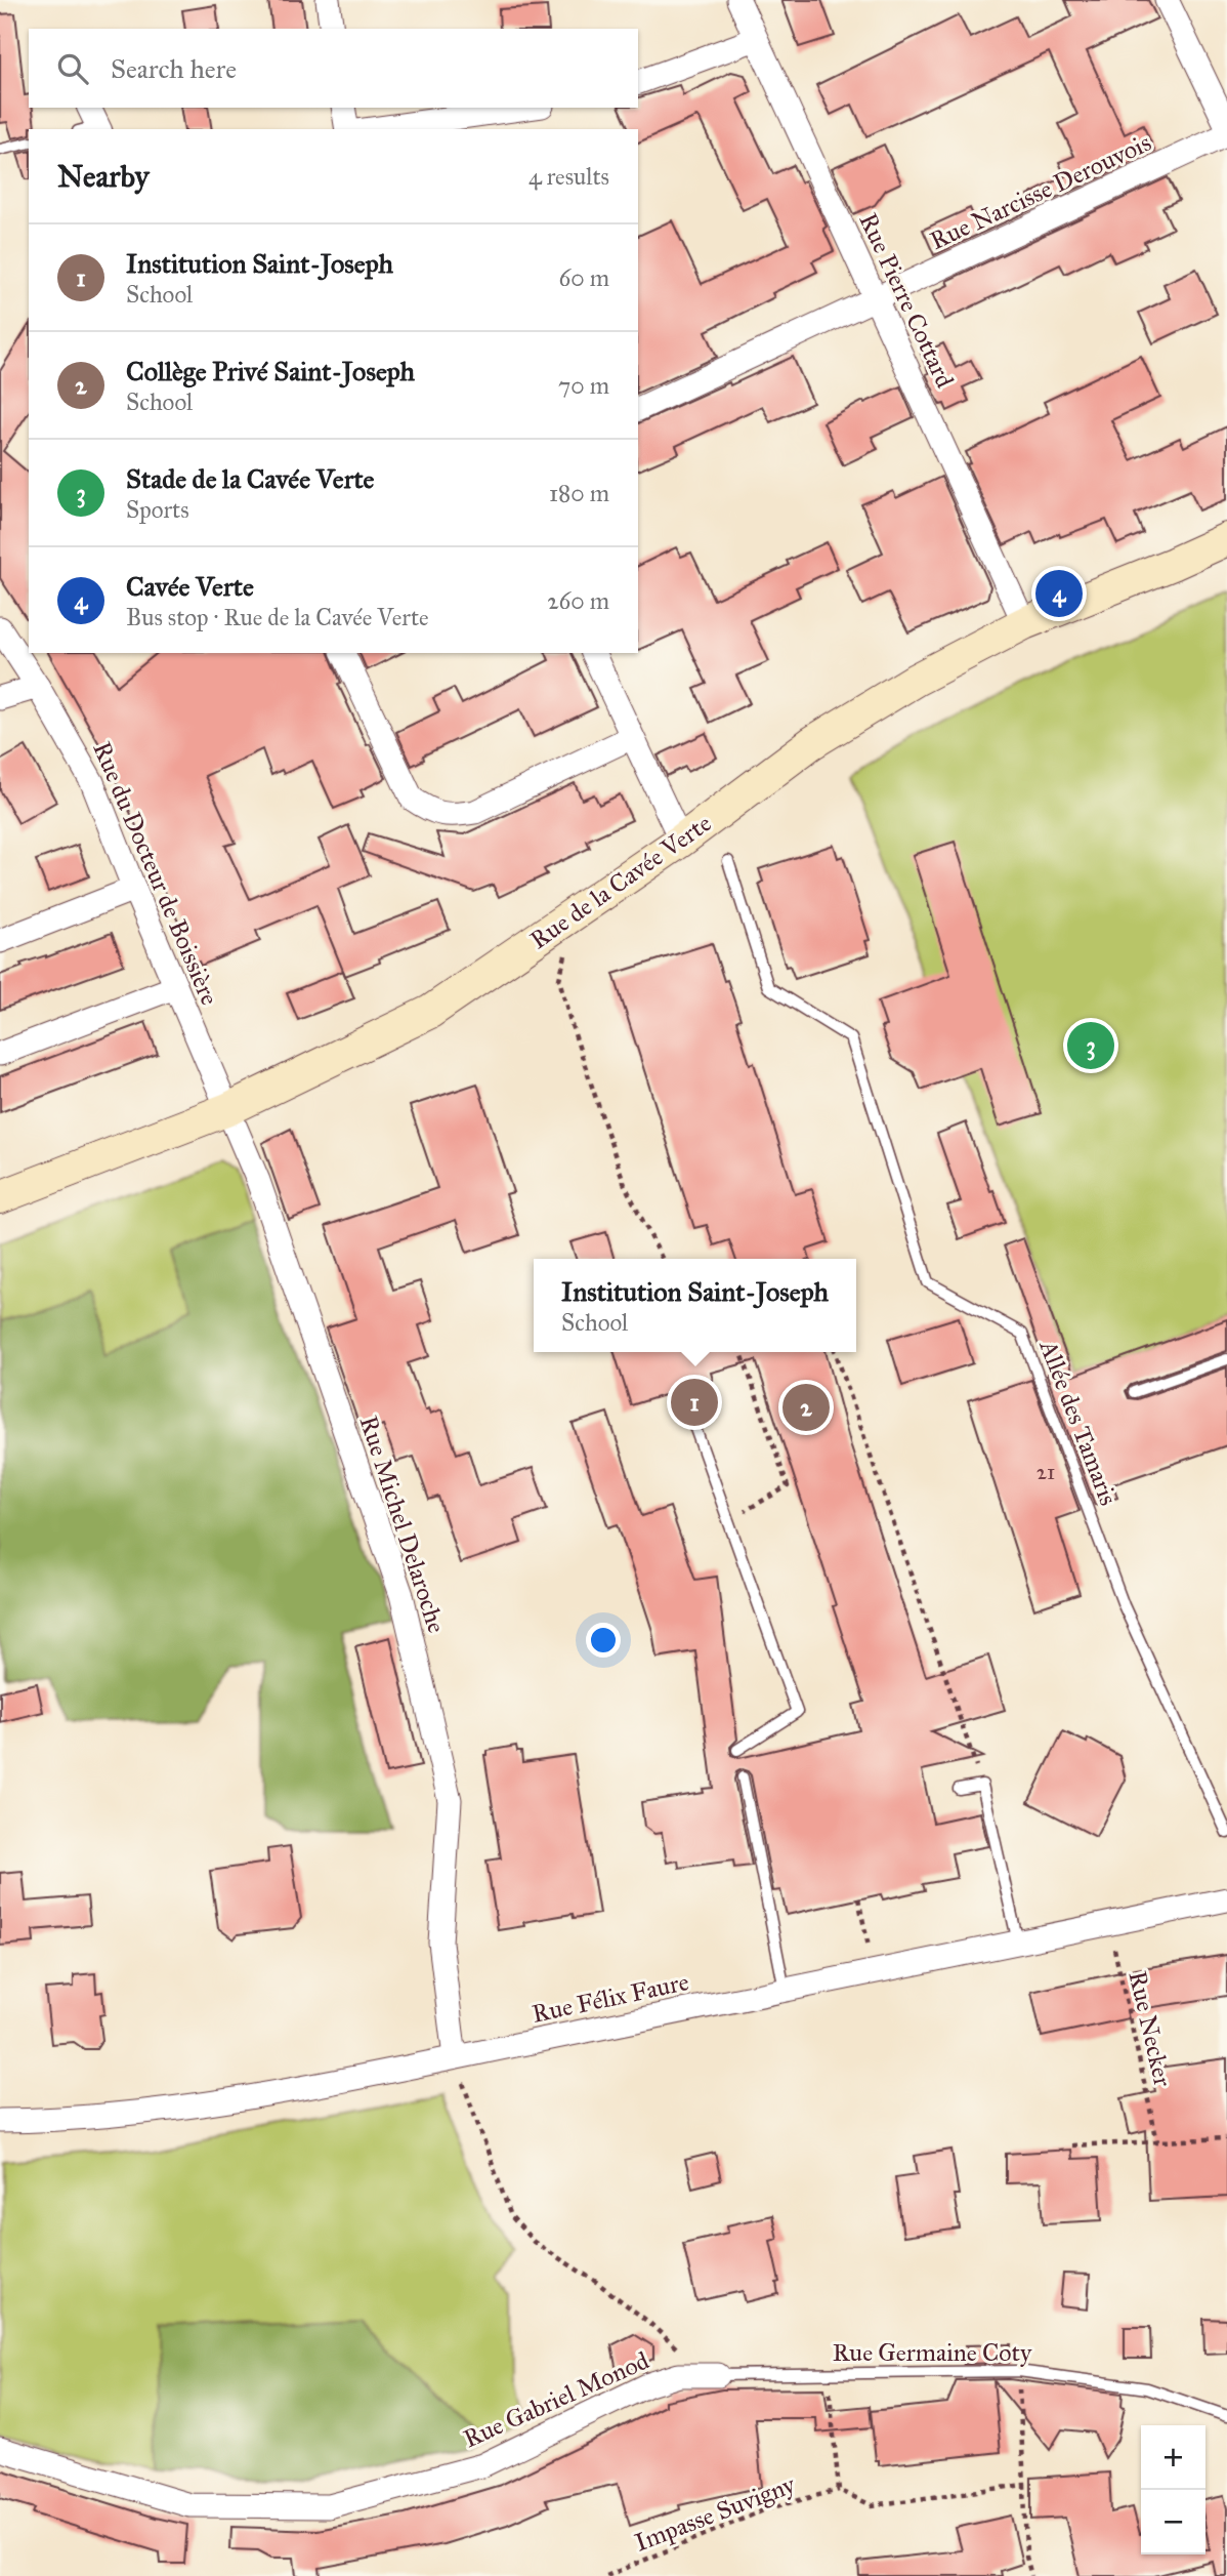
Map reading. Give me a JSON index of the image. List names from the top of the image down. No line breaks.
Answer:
{"streets":{"street":["Rue Narcisse Derouvois","Rue Pierre Cottard","Rue du Docteur de Boissière","Rue de la Cavée Verte","Rue Michel Delaroche","Rue Félix Faure","Rue Gabriel Monod"],"lane":["Allée des Tamaris","Rue Germaine Coty"],"path":["Rue Necker","Impasse Suvigny"]},"crossings":[["Rue Narcisse Derouvois","Rue Pierre Cottard"],["Rue Pierre Cottard","Rue de la Cavée Verte"],["Rue du Docteur de Boissière","Rue de la Cavée Verte"],["Rue du Docteur de Boissière","Rue Michel Delaroche"],["Rue de la Cavée Verte","Rue Michel Delaroche"],["Rue Michel Delaroche","Rue Félix Faure"],["Rue Félix Faure","Rue Necker"],["Rue Germaine Coty","Rue Gabriel Monod"]],"house_numbers":["21"],"page":{"search":"Search here","heading":["Nearby","4 results"],"list":[{"mark":"1","name":"Institution Saint-Joseph","note":"School","value":"60 m"},{"mark":"2","name":"Collège Privé Saint-Joseph","note":"School","value":"70 m"},{"mark":"3","name":"Stade de la Cavée Verte","note":"Sports","value":"180 m"},{"mark":"4","name":"Cavée Verte","note":"Bus stop · Rue de la Cavée Verte","value":"260 m"}],"pins":["4","3","1","2"],"popup":["Institution Saint-Joseph","School"],"map_buttons":["+","−"]}}
